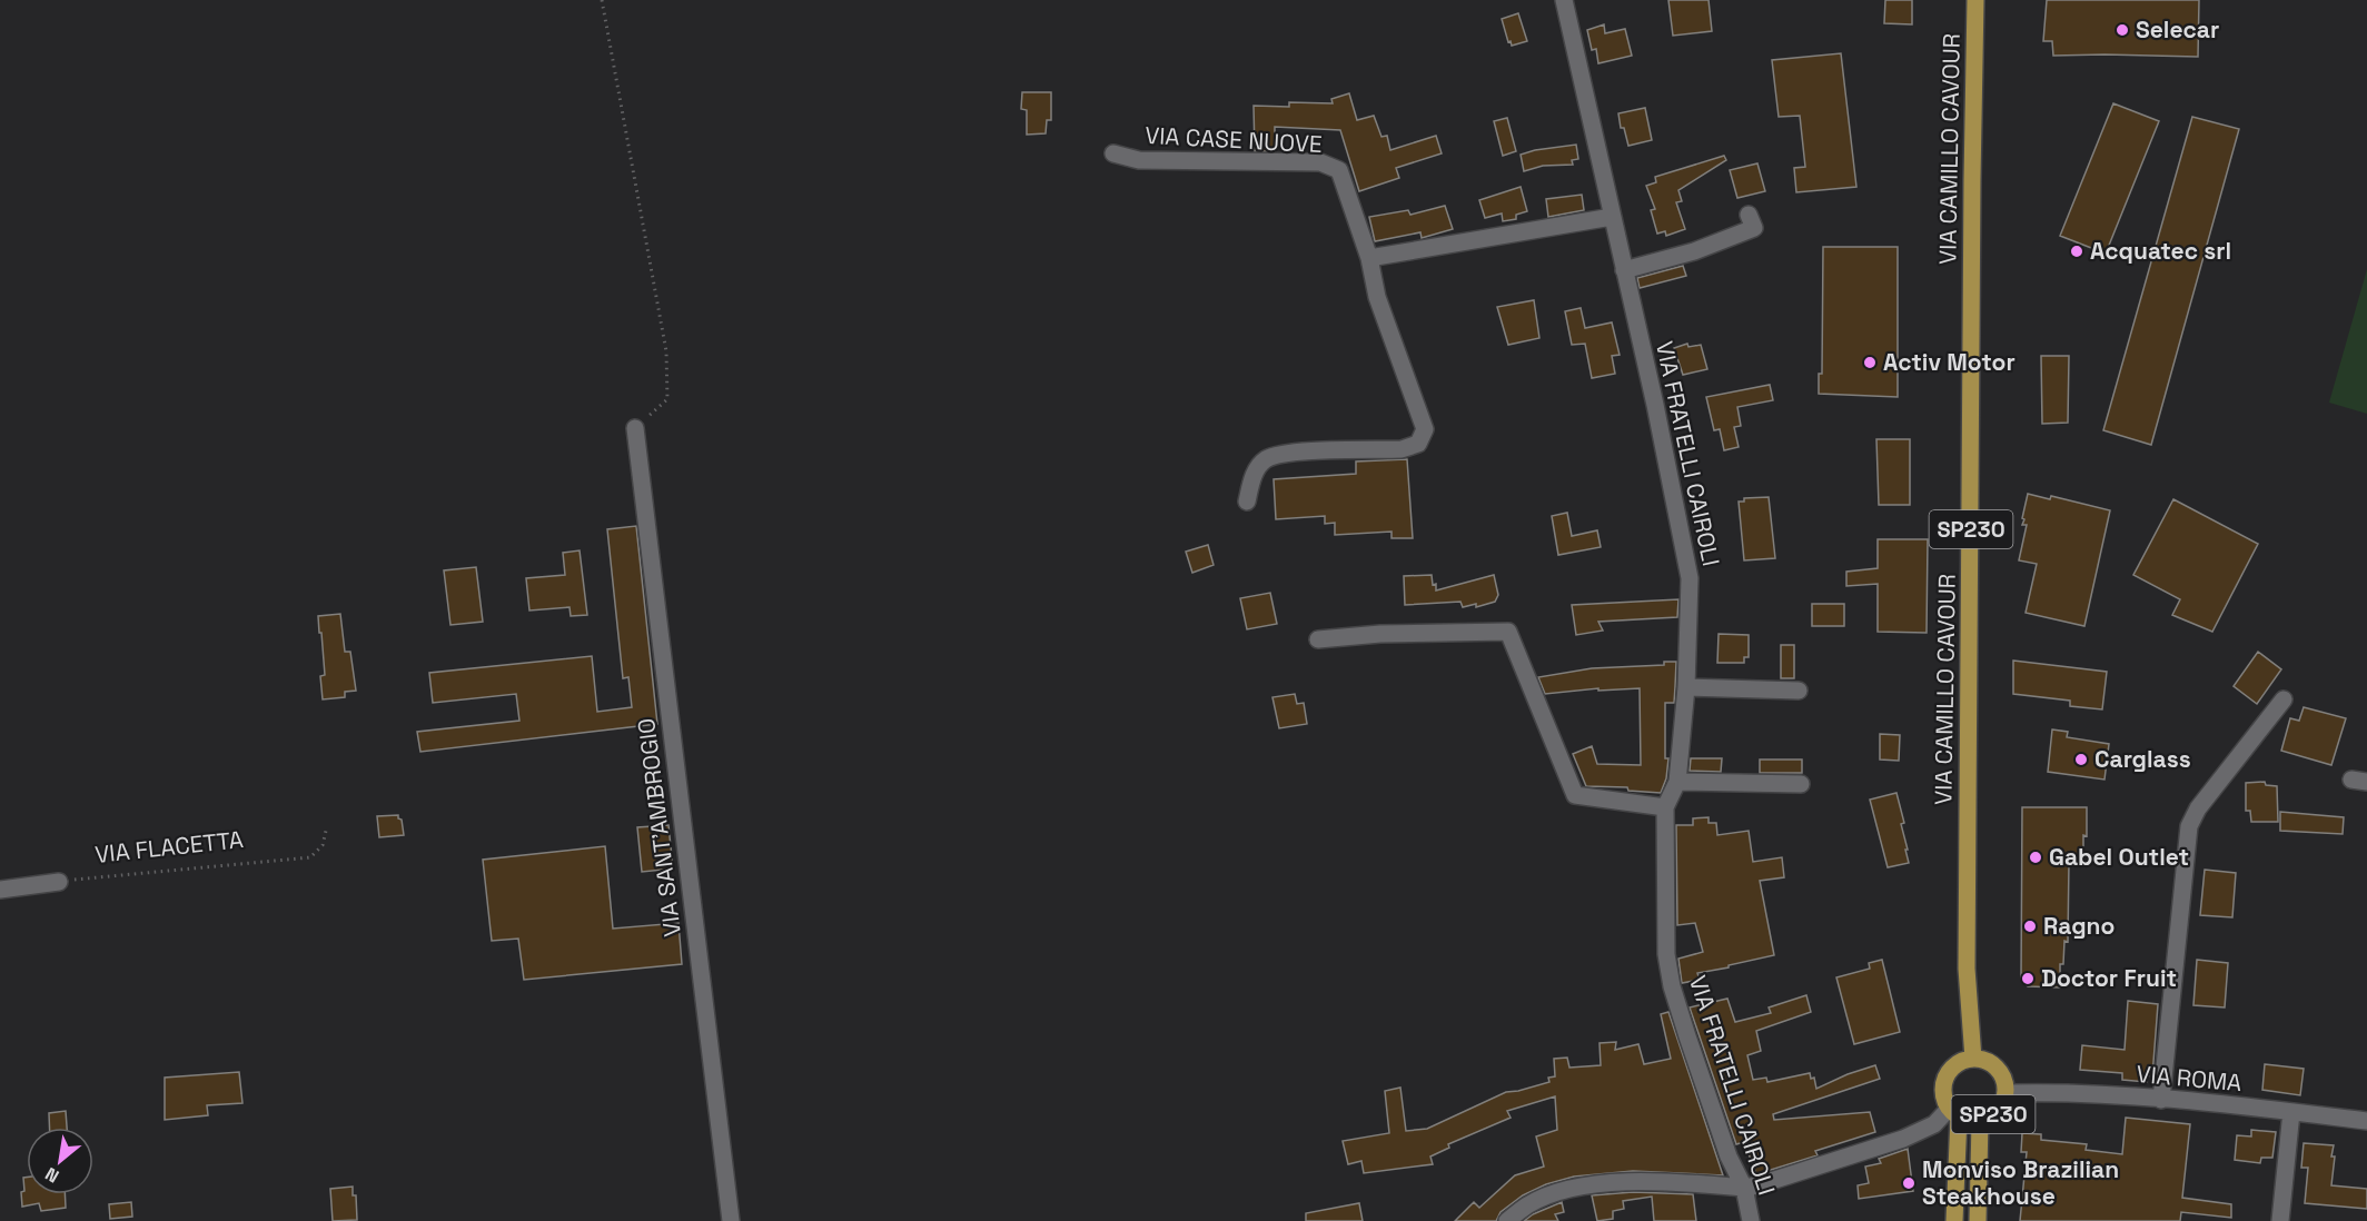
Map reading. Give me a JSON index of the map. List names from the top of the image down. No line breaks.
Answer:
{"streets":{"main road":["VIA CAMILLO CAVOUR","SP230"],"street":["VIA CASE NUOVE","VIA FRATELLI CAIROLI","VIA SANT'AMBROGIO","VIA ROMA"],"path":["VIA FLACETTA"]},"crossings":[["VIA CAMILLO CAVOUR","SP230"],["VIA CAMILLO CAVOUR","VIA ROMA"],["SP230","VIA ROMA"]],"places":["Selecar","Acquatec srl","Activ Motor","Carglass","Gabel Outlet","Ragno","Doctor Fruit","Monviso Brazilian Steakhouse"],"north":"bottom left"}
